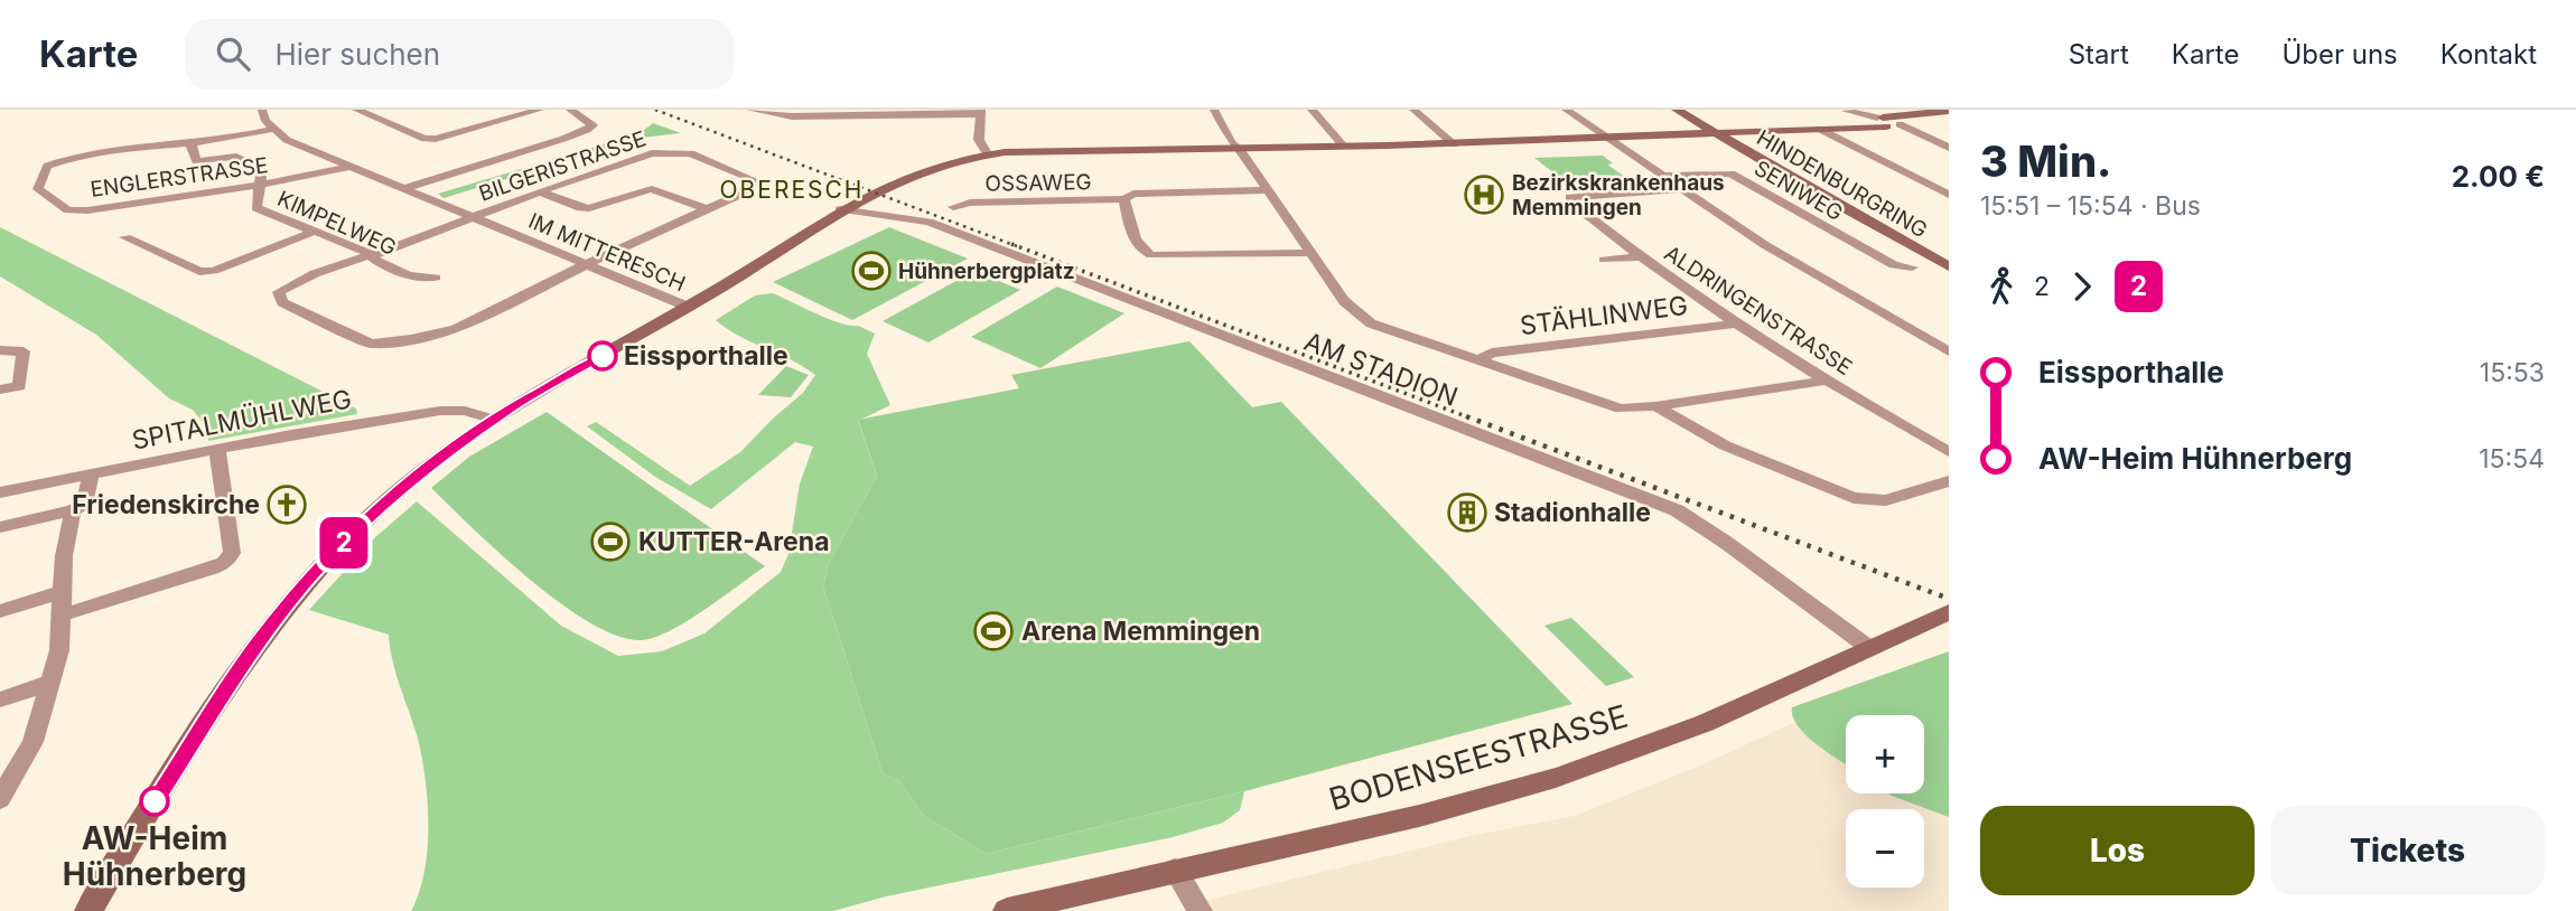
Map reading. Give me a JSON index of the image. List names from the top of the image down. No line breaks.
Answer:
{"streets":{"street":["BILGERISTRASSE","ENGLERSTRASSE","OSSAWEG","HINDENBURGRING","SENIWEG","KIMPELWEG","IM MITTERESCH","ALDRINGENSTRASSE","STÄHLINWEG","AM STADION","SPITALMÜHLWEG","BODENSEESTRASSE"]},"crossings":[["BILGERISTRASSE","KIMPELWEG"],["BILGERISTRASSE","IM MITTERESCH"],["ENGLERSTRASSE","KIMPELWEG"],["ENGLERSTRASSE","IM MITTERESCH"],["ALDRINGENSTRASSE","STÄHLINWEG"],["AM STADION","BODENSEESTRASSE"]],"districts":["OBERESCH"],"places":{"hospital":["Bezirkskrankenhaus Memmingen"],"sports":["Hühnerbergplatz","KUTTER-Arena","Arena Memmingen"],"other":["Eissporthalle","AW-Heim Hühnerberg"],"church":["Friedenskirche"],"building":["Stadionhalle"]},"lines":["bus line 2"],"page":{"header":"Karte","search":"Hier suchen","nav":["Start","Karte","Über uns","Kontakt"],"on_map":"2","heading":["3 Min.","15:51 – 15:54 · Bus","2.00 €"],"legs":["2","2"],"list":[{"name":"Eissporthalle","value":"15:53"},{"name":"AW-Heim Hühnerberg","value":"15:54"}],"map_buttons":["+","−"],"buttons":["Los","Tickets"]}}
